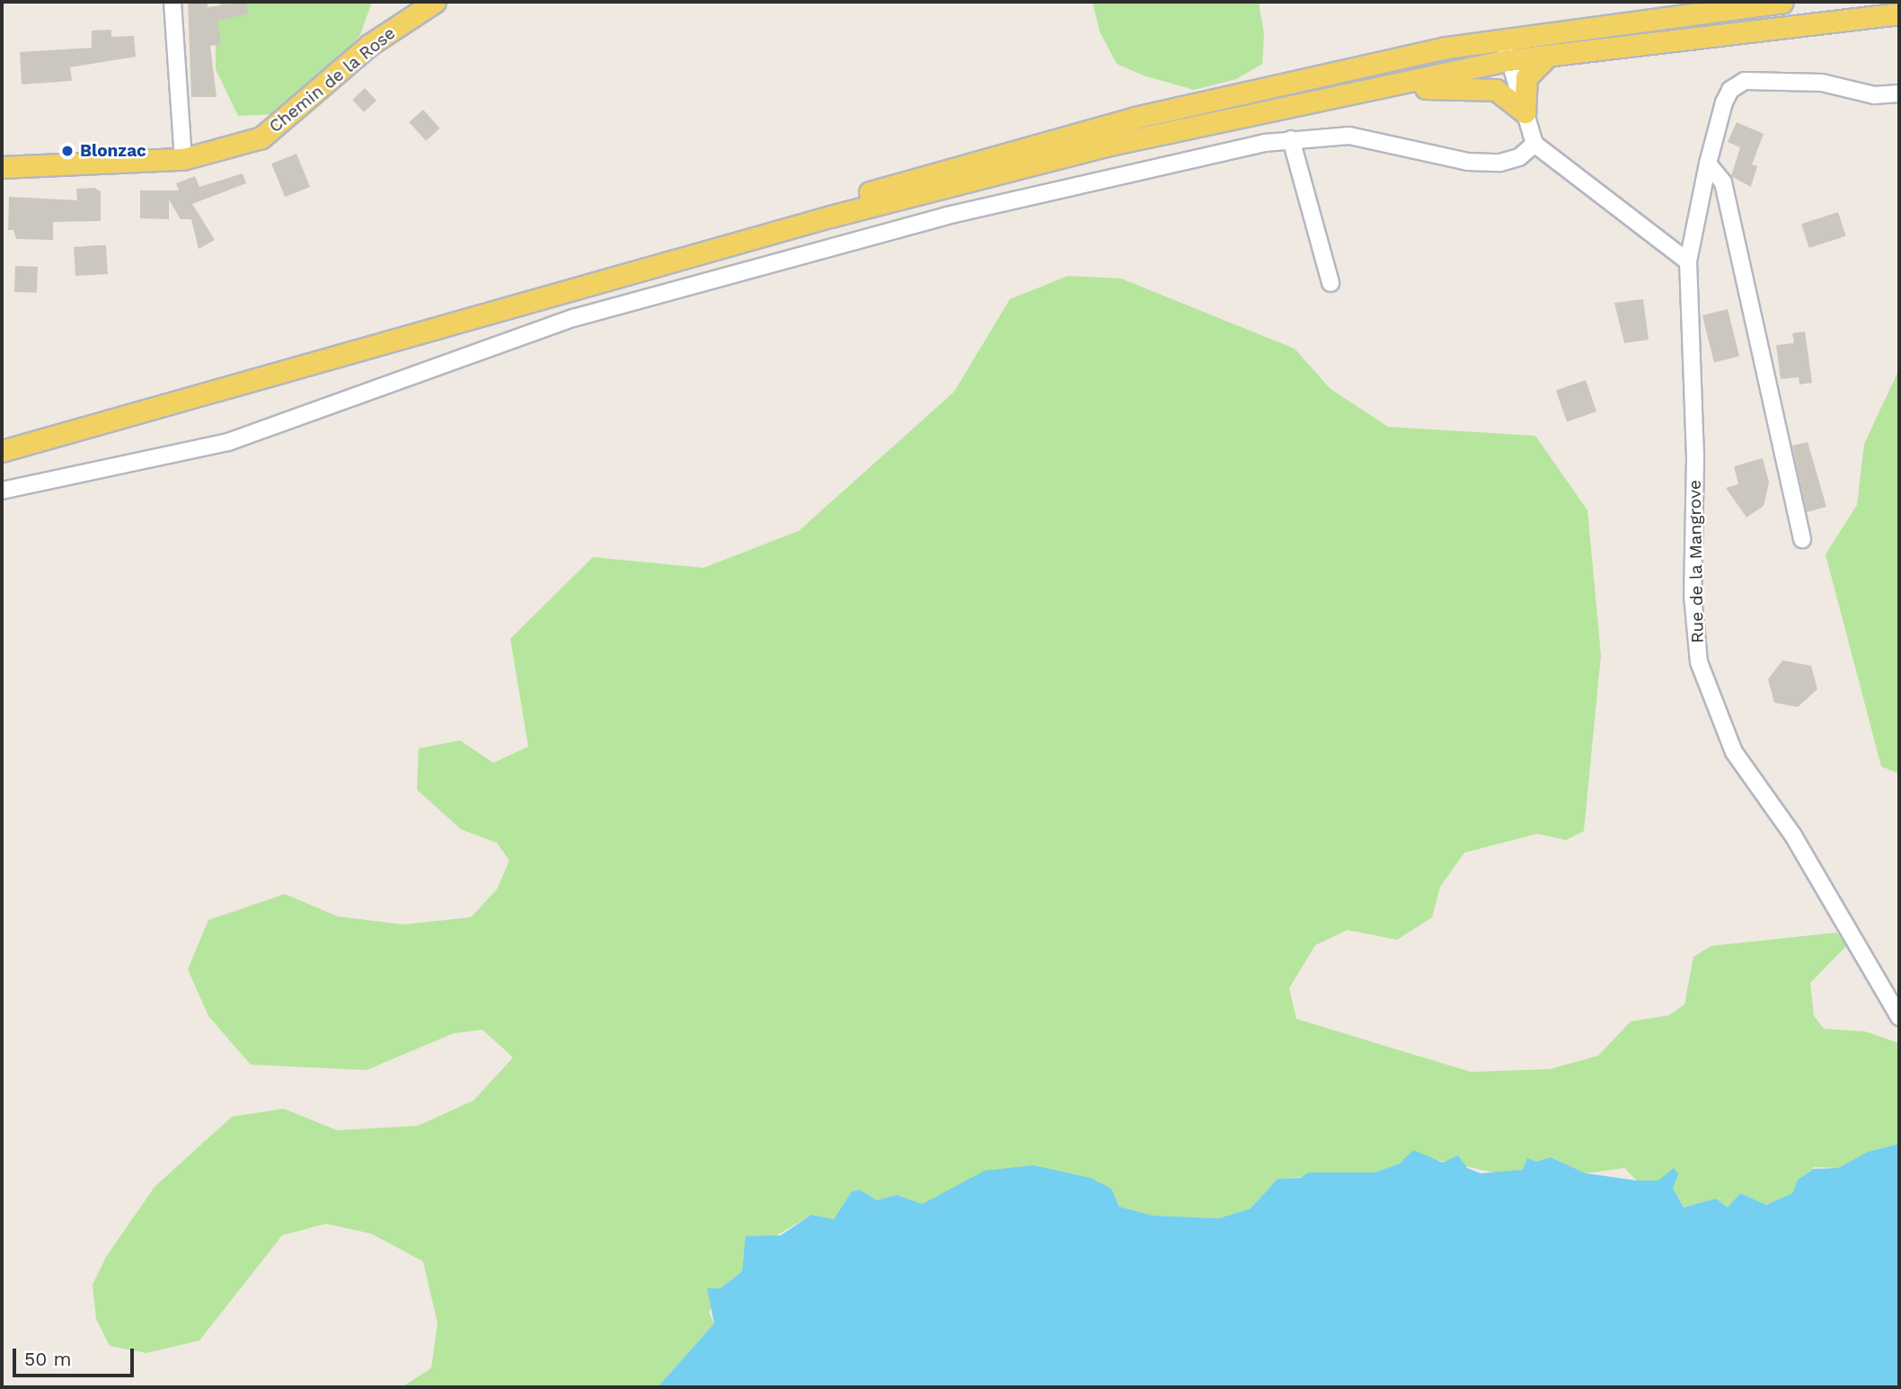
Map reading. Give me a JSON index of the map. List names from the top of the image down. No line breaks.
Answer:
{"streets":{"main road":["Chemin de la Rose"],"street":["Rue de la Mangrove"]},"places":["Blonzac"],"scale_bar":"50 m"}
